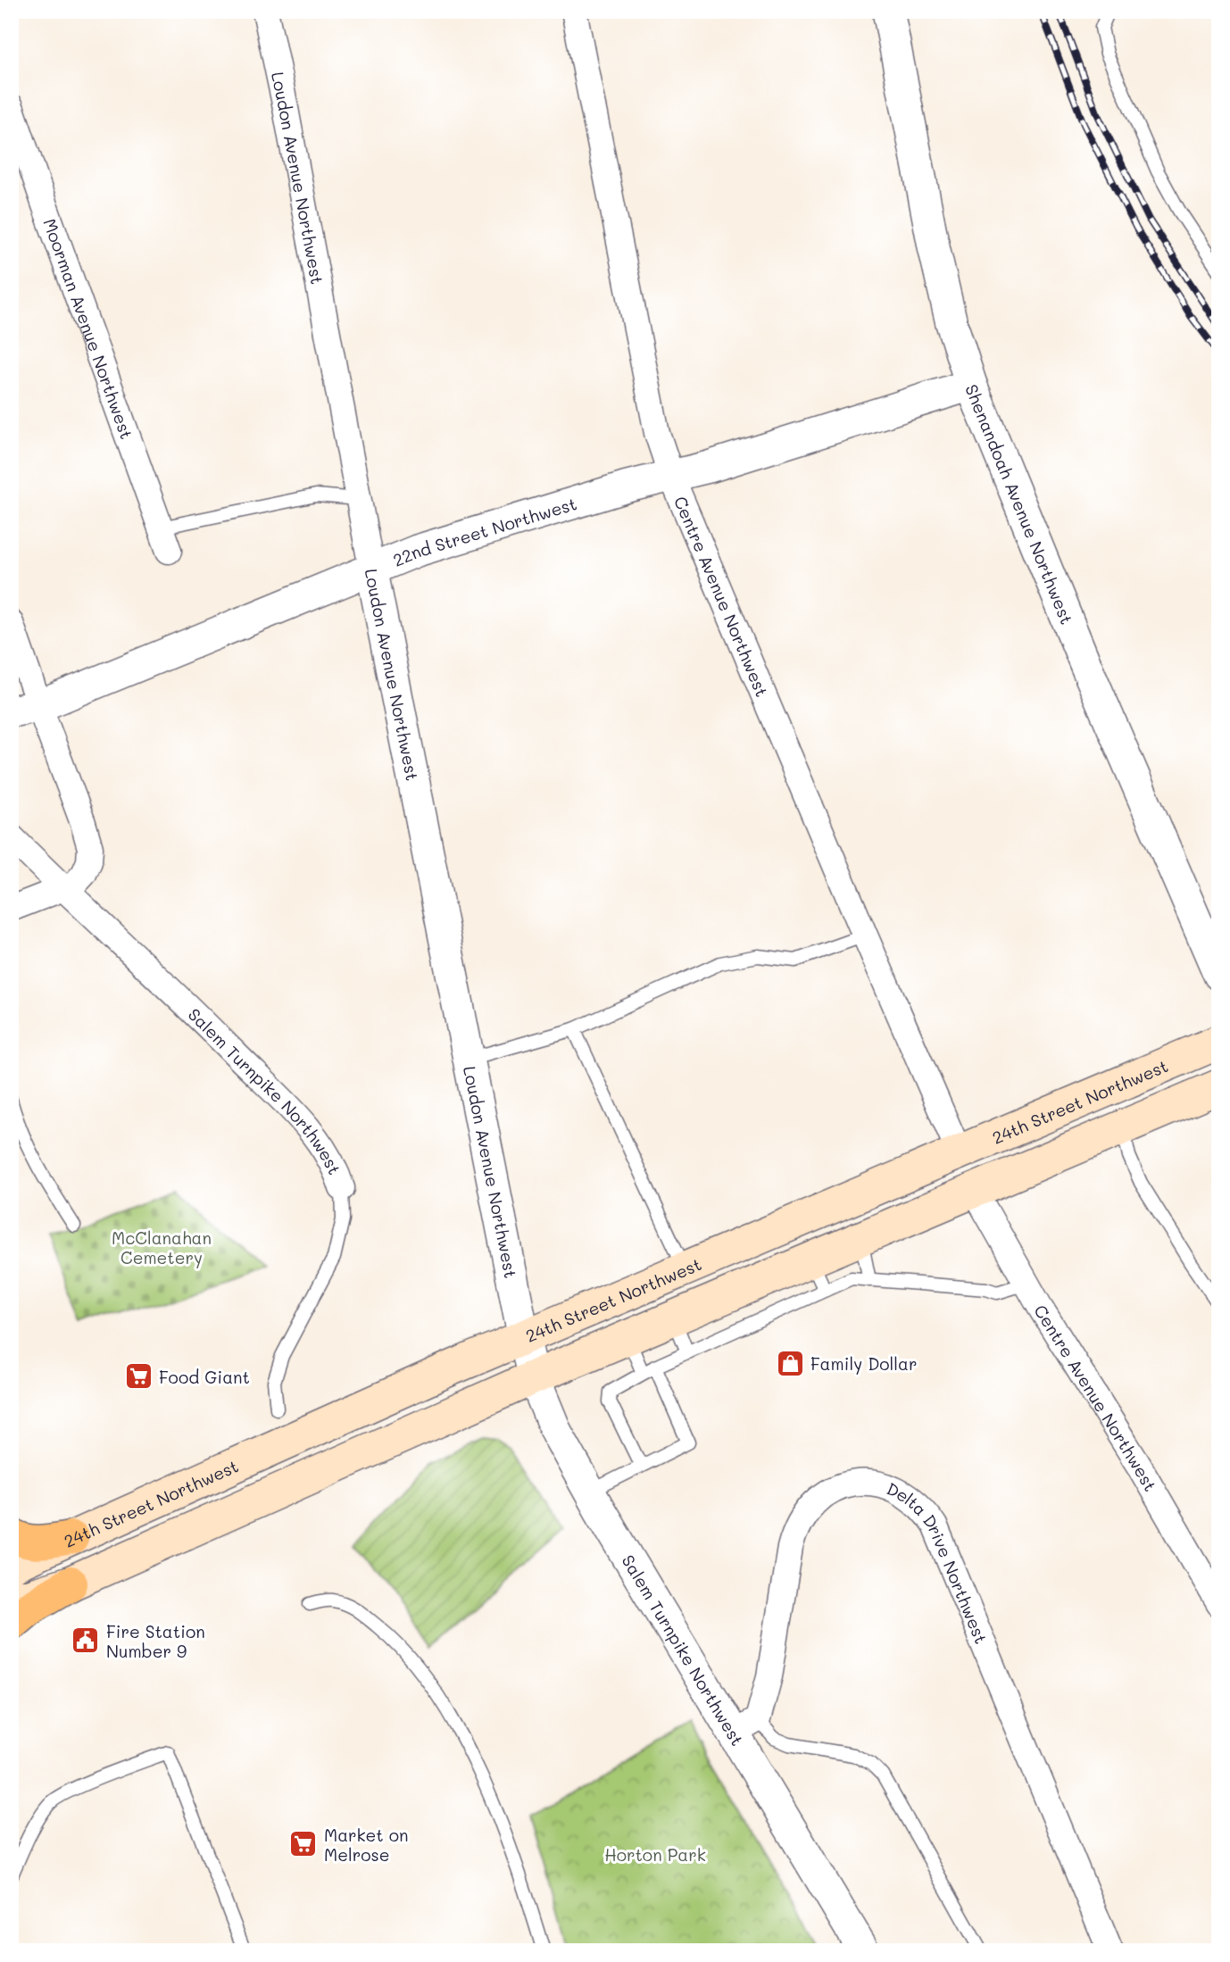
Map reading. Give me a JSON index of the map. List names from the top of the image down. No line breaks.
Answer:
{"streets":{"main road":["24th Street Northwest"],"street":["Loudon Avenue Northwest","Moorman Avenue Northwest","Shenandoah Avenue Northwest","22nd Street Northwest","Centre Avenue Northwest","Salem Turnpike Northwest","Delta Drive Northwest"]},"crossings":[["Loudon Avenue Northwest","22nd Street Northwest"],["Loudon Avenue Northwest","Salem Turnpike Northwest"],["Loudon Avenue Northwest","24th Street Northwest"],["Shenandoah Avenue Northwest","22nd Street Northwest"],["22nd Street Northwest","Centre Avenue Northwest"],["Centre Avenue Northwest","24th Street Northwest"],["Salem Turnpike Northwest","24th Street Northwest"],["Salem Turnpike Northwest","Delta Drive Northwest"]],"parks":["McClanahan Cemetery","Horton Park"],"places":{"shop":["Family Dollar"],"supermarket":["Food Giant","Market on Melrose"],"public building":["Fire Station Number 9"]}}
